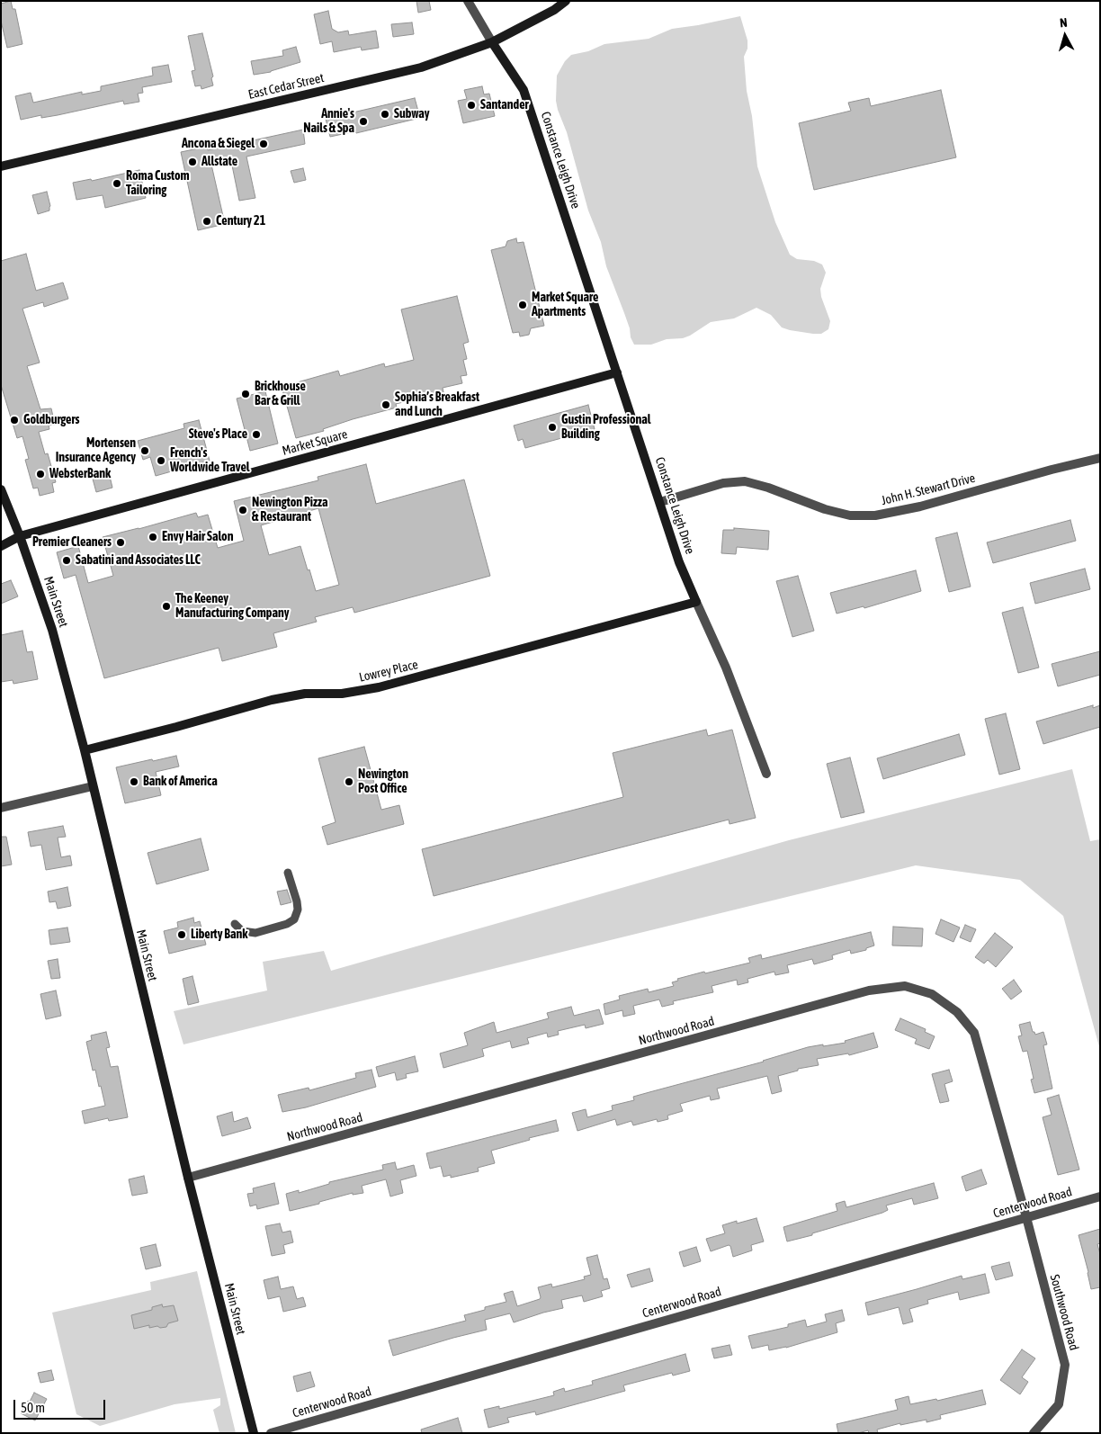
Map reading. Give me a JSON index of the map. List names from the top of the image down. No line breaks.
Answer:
{"streets":{"street":["East Cedar Street","Constance Leigh Drive","Market Square","John H. Stewart Drive","Main Street","Lowrey Place","Northwood Road","Centerwood Road","Southwood Road"]},"crossings":[["East Cedar Street","Constance Leigh Drive"],["Constance Leigh Drive","Market Square"],["Constance Leigh Drive","John H. Stewart Drive"],["Constance Leigh Drive","Lowrey Place"],["Market Square","Main Street"],["Main Street","Lowrey Place"],["Main Street","Northwood Road"],["Northwood Road","Centerwood Road"],["Northwood Road","Southwood Road"],["Centerwood Road","Southwood Road"]],"places":["Santander","Subway","Annie's Nails & Spa","Ancona & Siegel","Allstate","Roma Custom Tailoring","Century 21","Market Square Apartments","Brickhouse Bar & Grill","Sophia’s Breakfast and Lunch","Goldburgers","Gustin Professional Building","Steve's Place","Mortensen Insurance Agency","French's Worldwide Travel","WebsterBank","Newington Pizza & Restaurant","Envy Hair Salon","Premier Cleaners","Sabatini and Associates LLC","The Keeney Manufacturing Company","Bank of America","Newington Post Office","Liberty Bank"],"scale_bar":"50 m","north":"top"}
